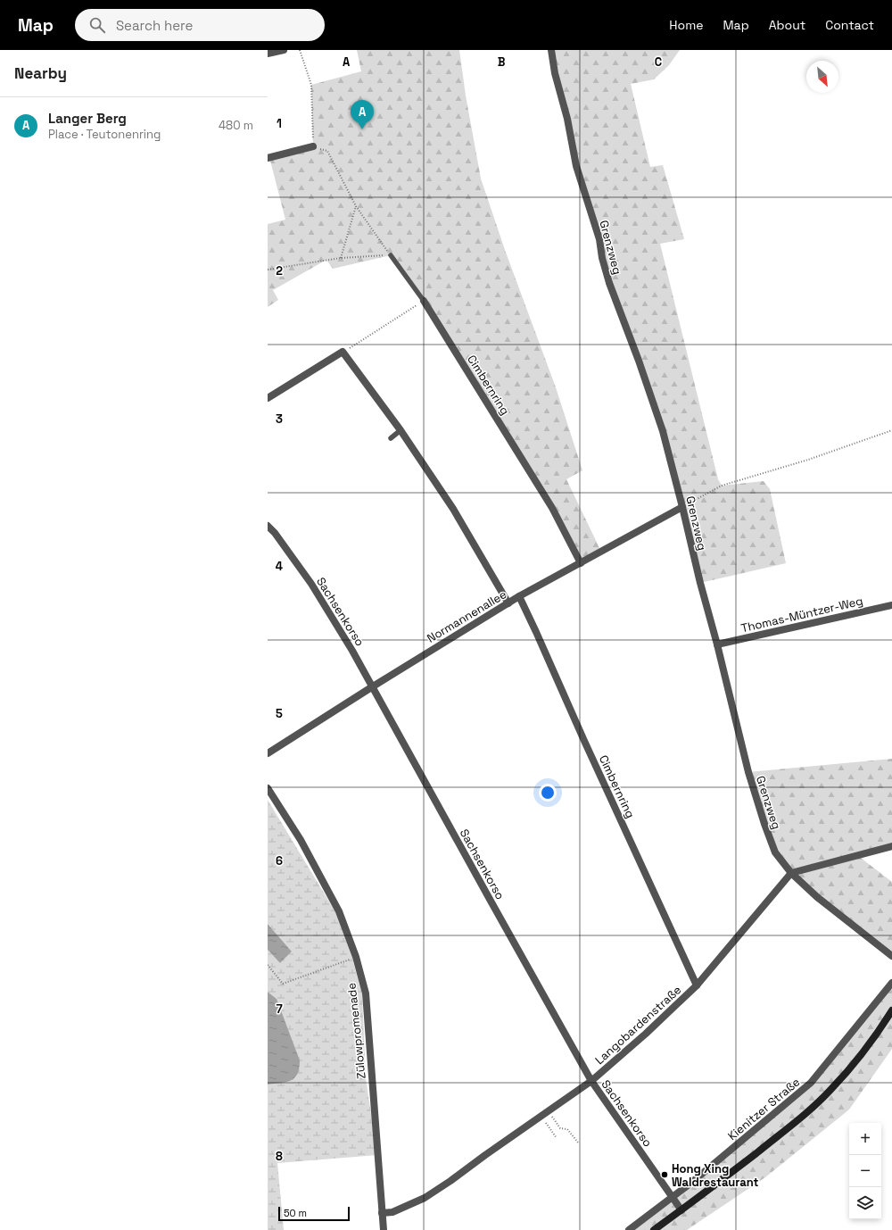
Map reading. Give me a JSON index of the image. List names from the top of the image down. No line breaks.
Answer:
{"streets":{"street":["Grenzweg","Cimbernring","Sachsenkorso","Thomas-Müntzer-Weg","Normannenallee","Langobardenstraße","Zülowpromenade","Kienitzer Straße"]},"crossings":[["Grenzweg","Thomas-Müntzer-Weg"],["Grenzweg","Normannenallee"],["Grenzweg","Langobardenstraße"],["Cimbernring","Normannenallee"],["Cimbernring","Langobardenstraße"],["Sachsenkorso","Normannenallee"],["Sachsenkorso","Langobardenstraße"],["Sachsenkorso","Kienitzer Straße"],["Langobardenstraße","Zülowpromenade"]],"places":["Hong Xing Waldrestaurant"],"scale_bar":"50 m","north":"bottom right","page":{"header":"Map","search":"Search here","nav":["Home","Map","About","Contact"],"heading":"Nearby","list":[{"mark":"A","name":"Langer Berg","note":"Place · Teutonenring","value":"480 m"}],"pins":"A","map_buttons":["+","−"],"scale":"50 m"},"grid":{"columns":["A","B","C"],"rows":["1","2","3","4","5","6","7","8"]}}
